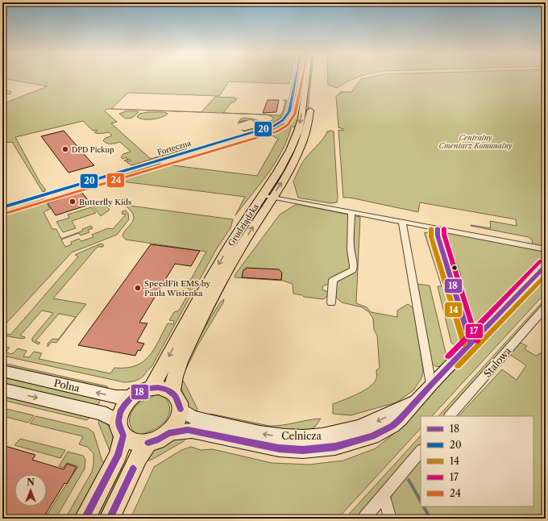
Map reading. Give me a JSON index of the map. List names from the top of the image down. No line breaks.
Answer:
{"streets":{"main road":["Grudziądzka"],"street":["Forteczna","Stalowa","Polna","Celnicza"]},"crossings":[["Grudziądzka","Polna"],["Grudziądzka","Celnicza"],["Polna","Celnicza"]],"parks":["Centralny Cmentarz Komunalny"],"places":["DPD Pickup","Butterfly Kids","SpeedFit EMS by Paula Wisienka"],"lines":["transit line 20","transit line 24","transit line 18","transit line 14","transit line 17"],"legend":["18","20","14","17","24"],"north":"top"}
